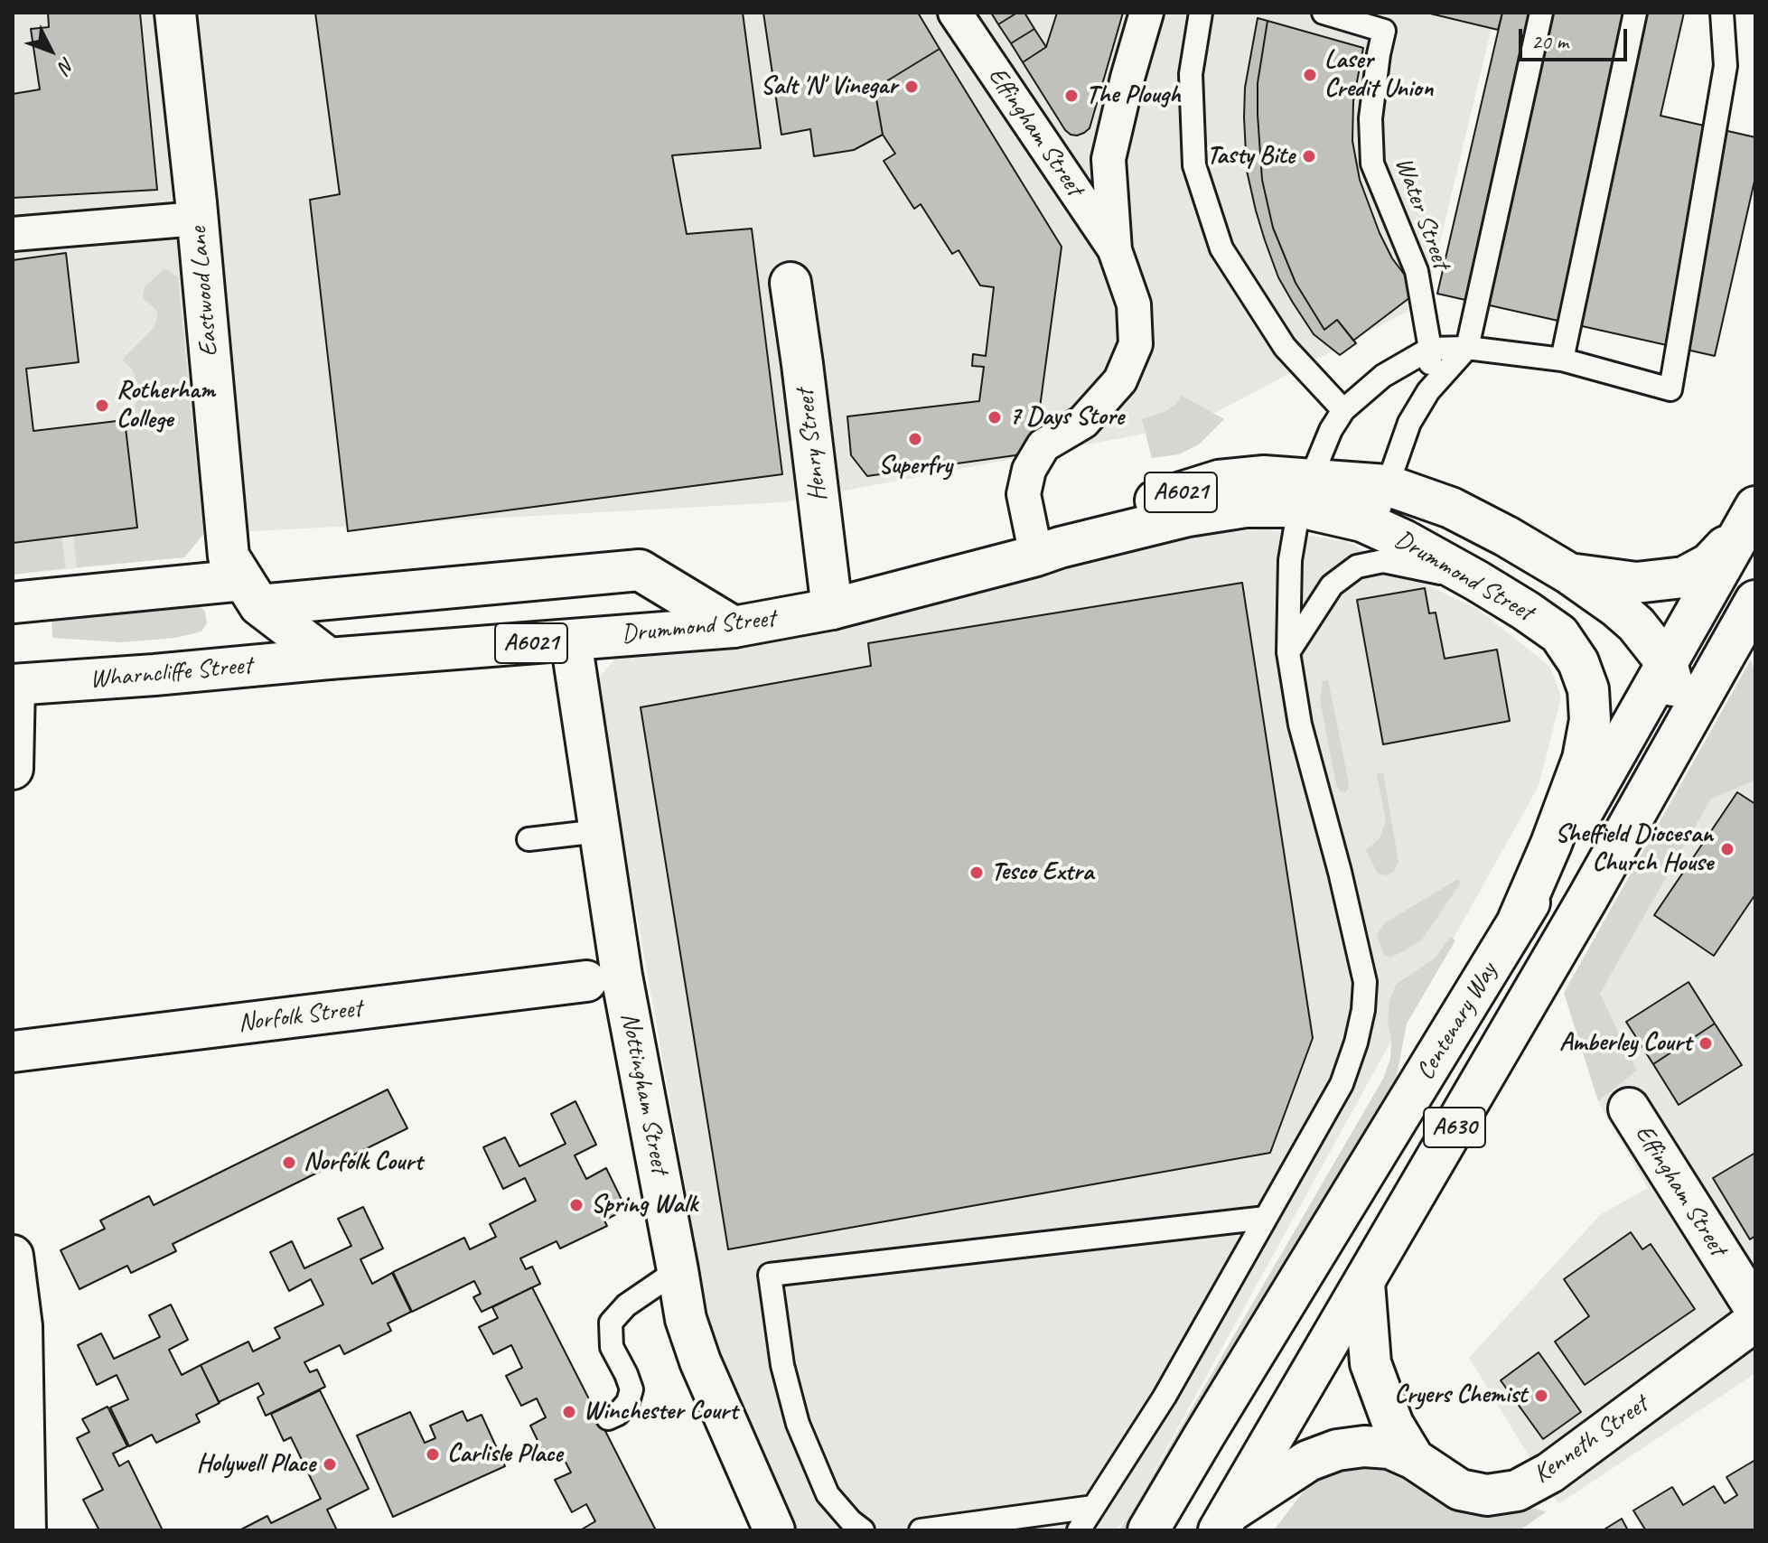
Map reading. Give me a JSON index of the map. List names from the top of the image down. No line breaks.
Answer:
{"streets":{"main road":["Effingham Street","Eastwood Lane","Henry Street","A6021","Drummond Street","Wharncliffe Street","Norfolk Street","Centenary Way","Nottingham Street","A630","Kenneth Street"],"lane":["Water Street"]},"crossings":[["Eastwood Lane","Drummond Street"],["Eastwood Lane","Wharncliffe Street"],["Henry Street","Drummond Street"],["Drummond Street","Wharncliffe Street"],["Drummond Street","Centenary Way"],["Drummond Street","Nottingham Street"],["Centenary Way","Kenneth Street"]],"places":["Laser Credit Union","Salt 'N' Vinegar","The Plough","Tasty Bite","Rotherham College","7 Days Store","Superfry","Sheffield Diocesan Church House","Tesco Extra","Amberley Court","Norfolk Court","Spring Walk","Cryers Chemist","Winchester Court","Carlisle Place","Holywell Place"],"scale_bar":"20 m","north":"bottom right"}
